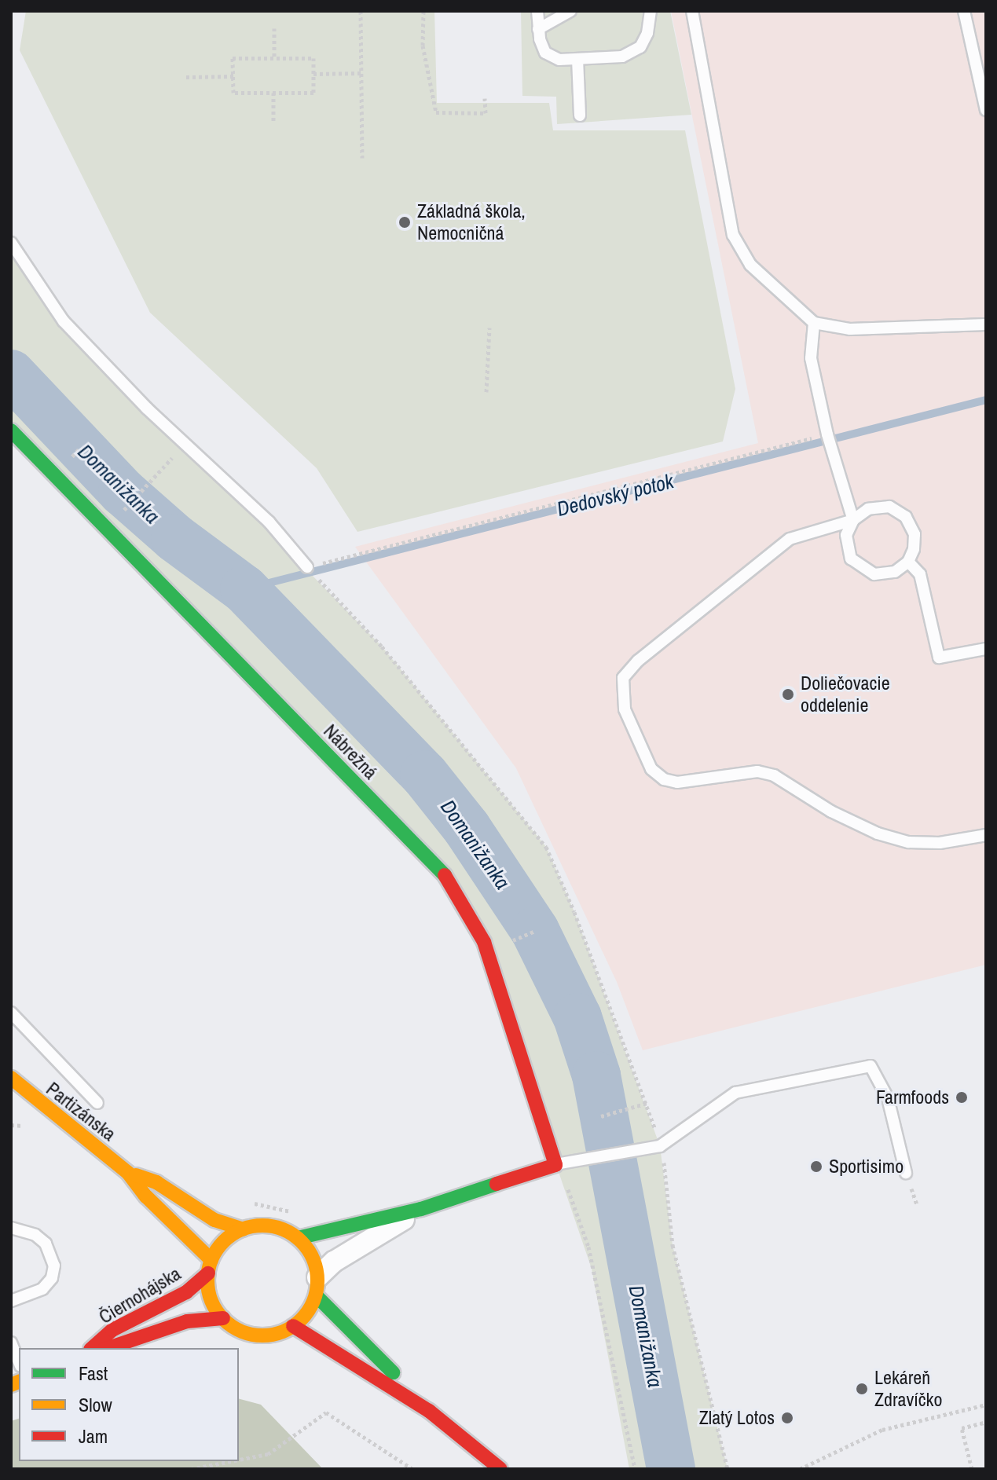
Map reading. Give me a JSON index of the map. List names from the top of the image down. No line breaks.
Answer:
{"streets":{"street":["Nábrežná","Partizánska","Čiernohájska"]},"crossings":[["Partizánska","Čiernohájska"]],"water":["Domanižanka","Dedovský potok"],"places":["Základná škola, Nemocničná","Doliečovacie oddelenie","Farmfoods","Sportisimo","Lekáreň Zdravíčko","Zlatý Lotos"],"legend":["Fast","Slow","Jam"]}
